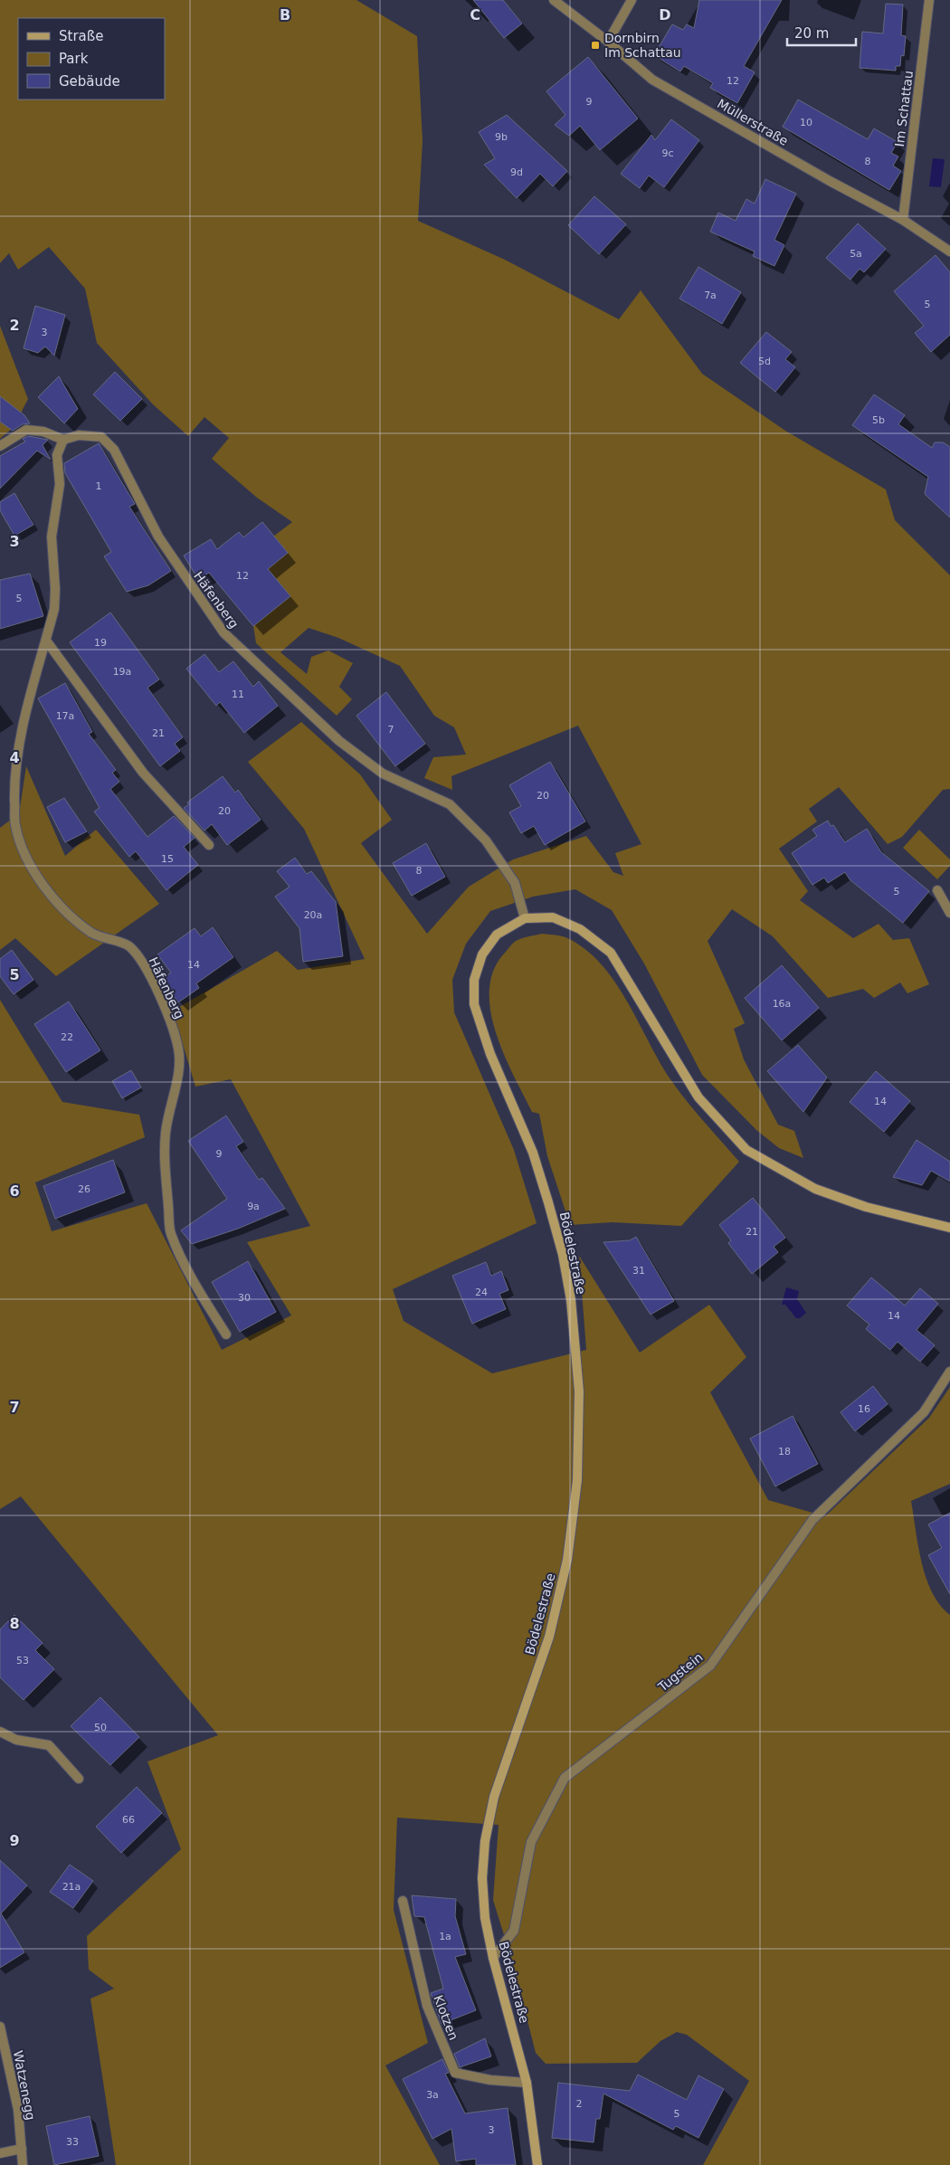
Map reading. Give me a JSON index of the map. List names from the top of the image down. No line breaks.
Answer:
{"streets":{"main road":["Bödelestraße"],"street":["Im Schattau","Müllerstraße","Häfenberg","Tugstein","Klotzen","Watzenegg"]},"crossings":[["Im Schattau","Müllerstraße"],["Häfenberg","Bödelestraße"],["Bödelestraße","Tugstein"],["Bödelestraße","Klotzen"]],"places":{"transit":["Dornbirn Im Schattau"]},"house_numbers":["12","9","10","9b","9c","8","9d","5a","7a","5","3","5d","5b","1","12","5","19","19a","11","17a","7","21","20","20","15","8","5","20a","14","16a","22","14","9","26","9a","21","31","24","30","14","16","18","53","50","66","21a","1a","3a","2","5","3","33"],"legend":["Straße","Park","Gebäude"],"scale_bar":"20 m","grid":{"columns":["B","C","D"],"rows":["2","3","4","5","6","7","8","9"]}}
